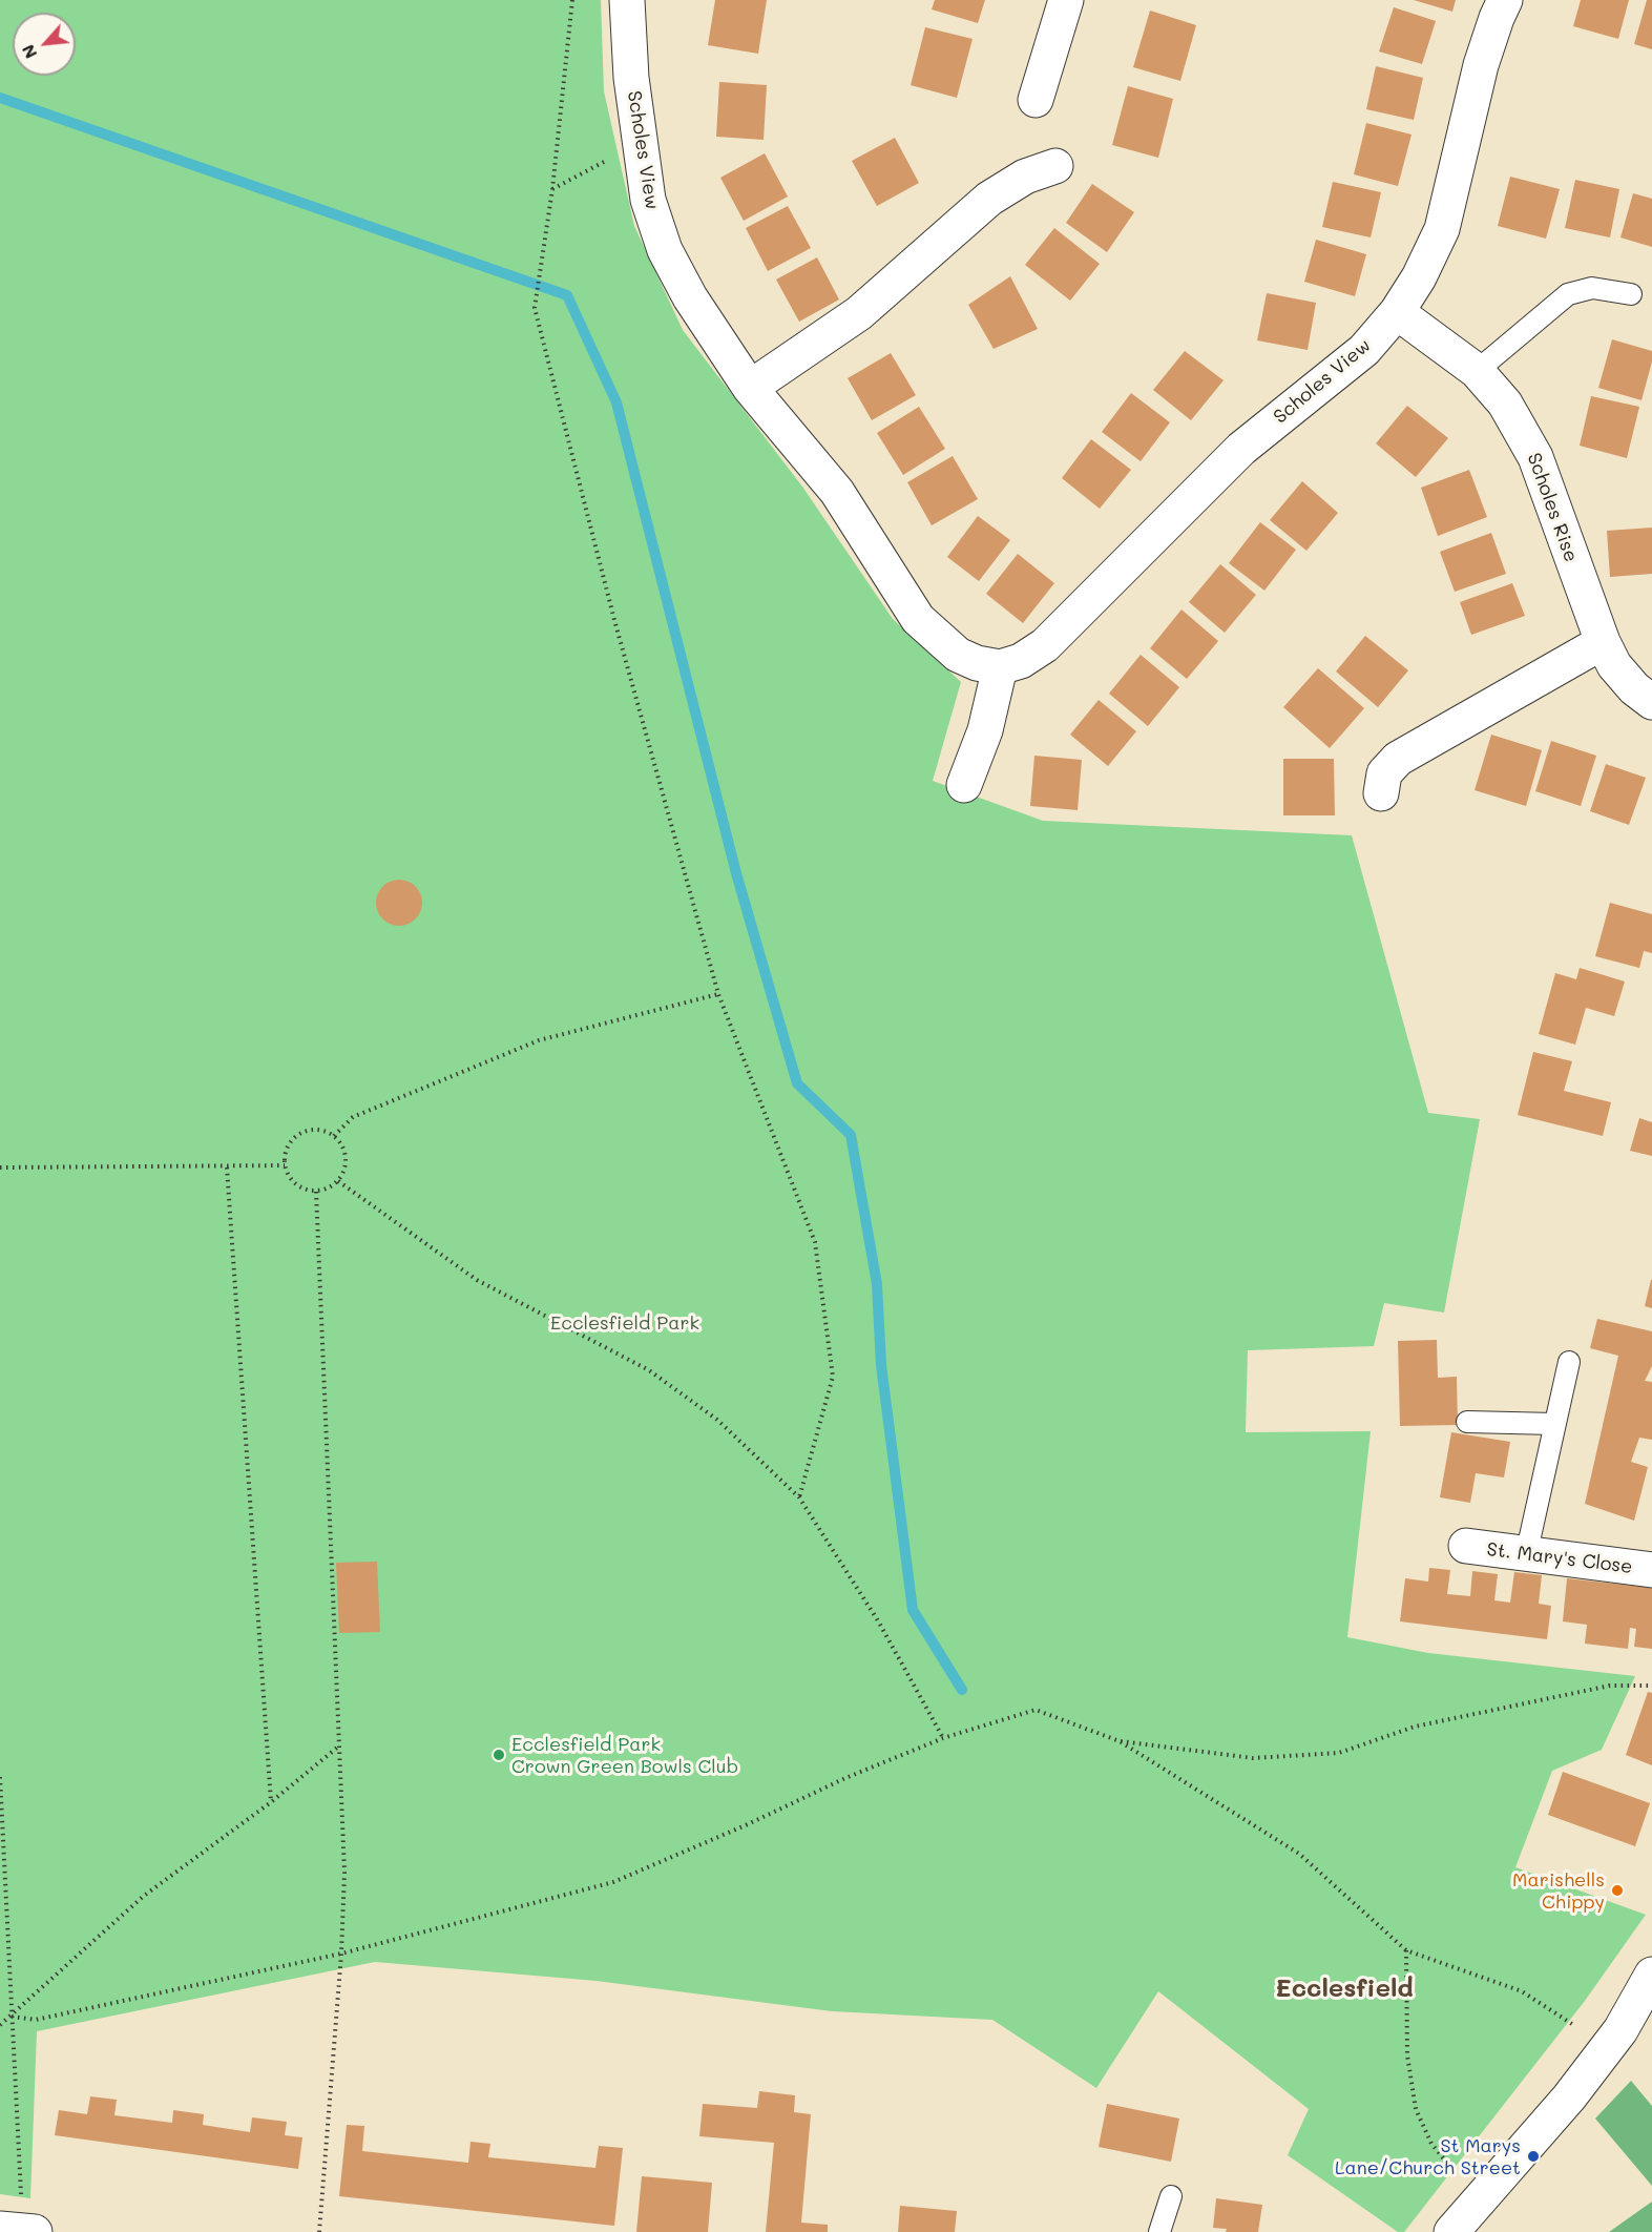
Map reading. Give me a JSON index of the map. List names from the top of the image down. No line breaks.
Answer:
{"streets":{"street":["Scholes View","Scholes Rise","St. Mary's Close"]},"crossings":[["Scholes View","Scholes Rise"]],"districts":["Ecclesfield"],"parks":["Ecclesfield Park"],"places":["Ecclesfield Park Crown Green Bowls Club","Marishells Chippy","St Marys Lane/Church Street"],"north":"bottom left"}
